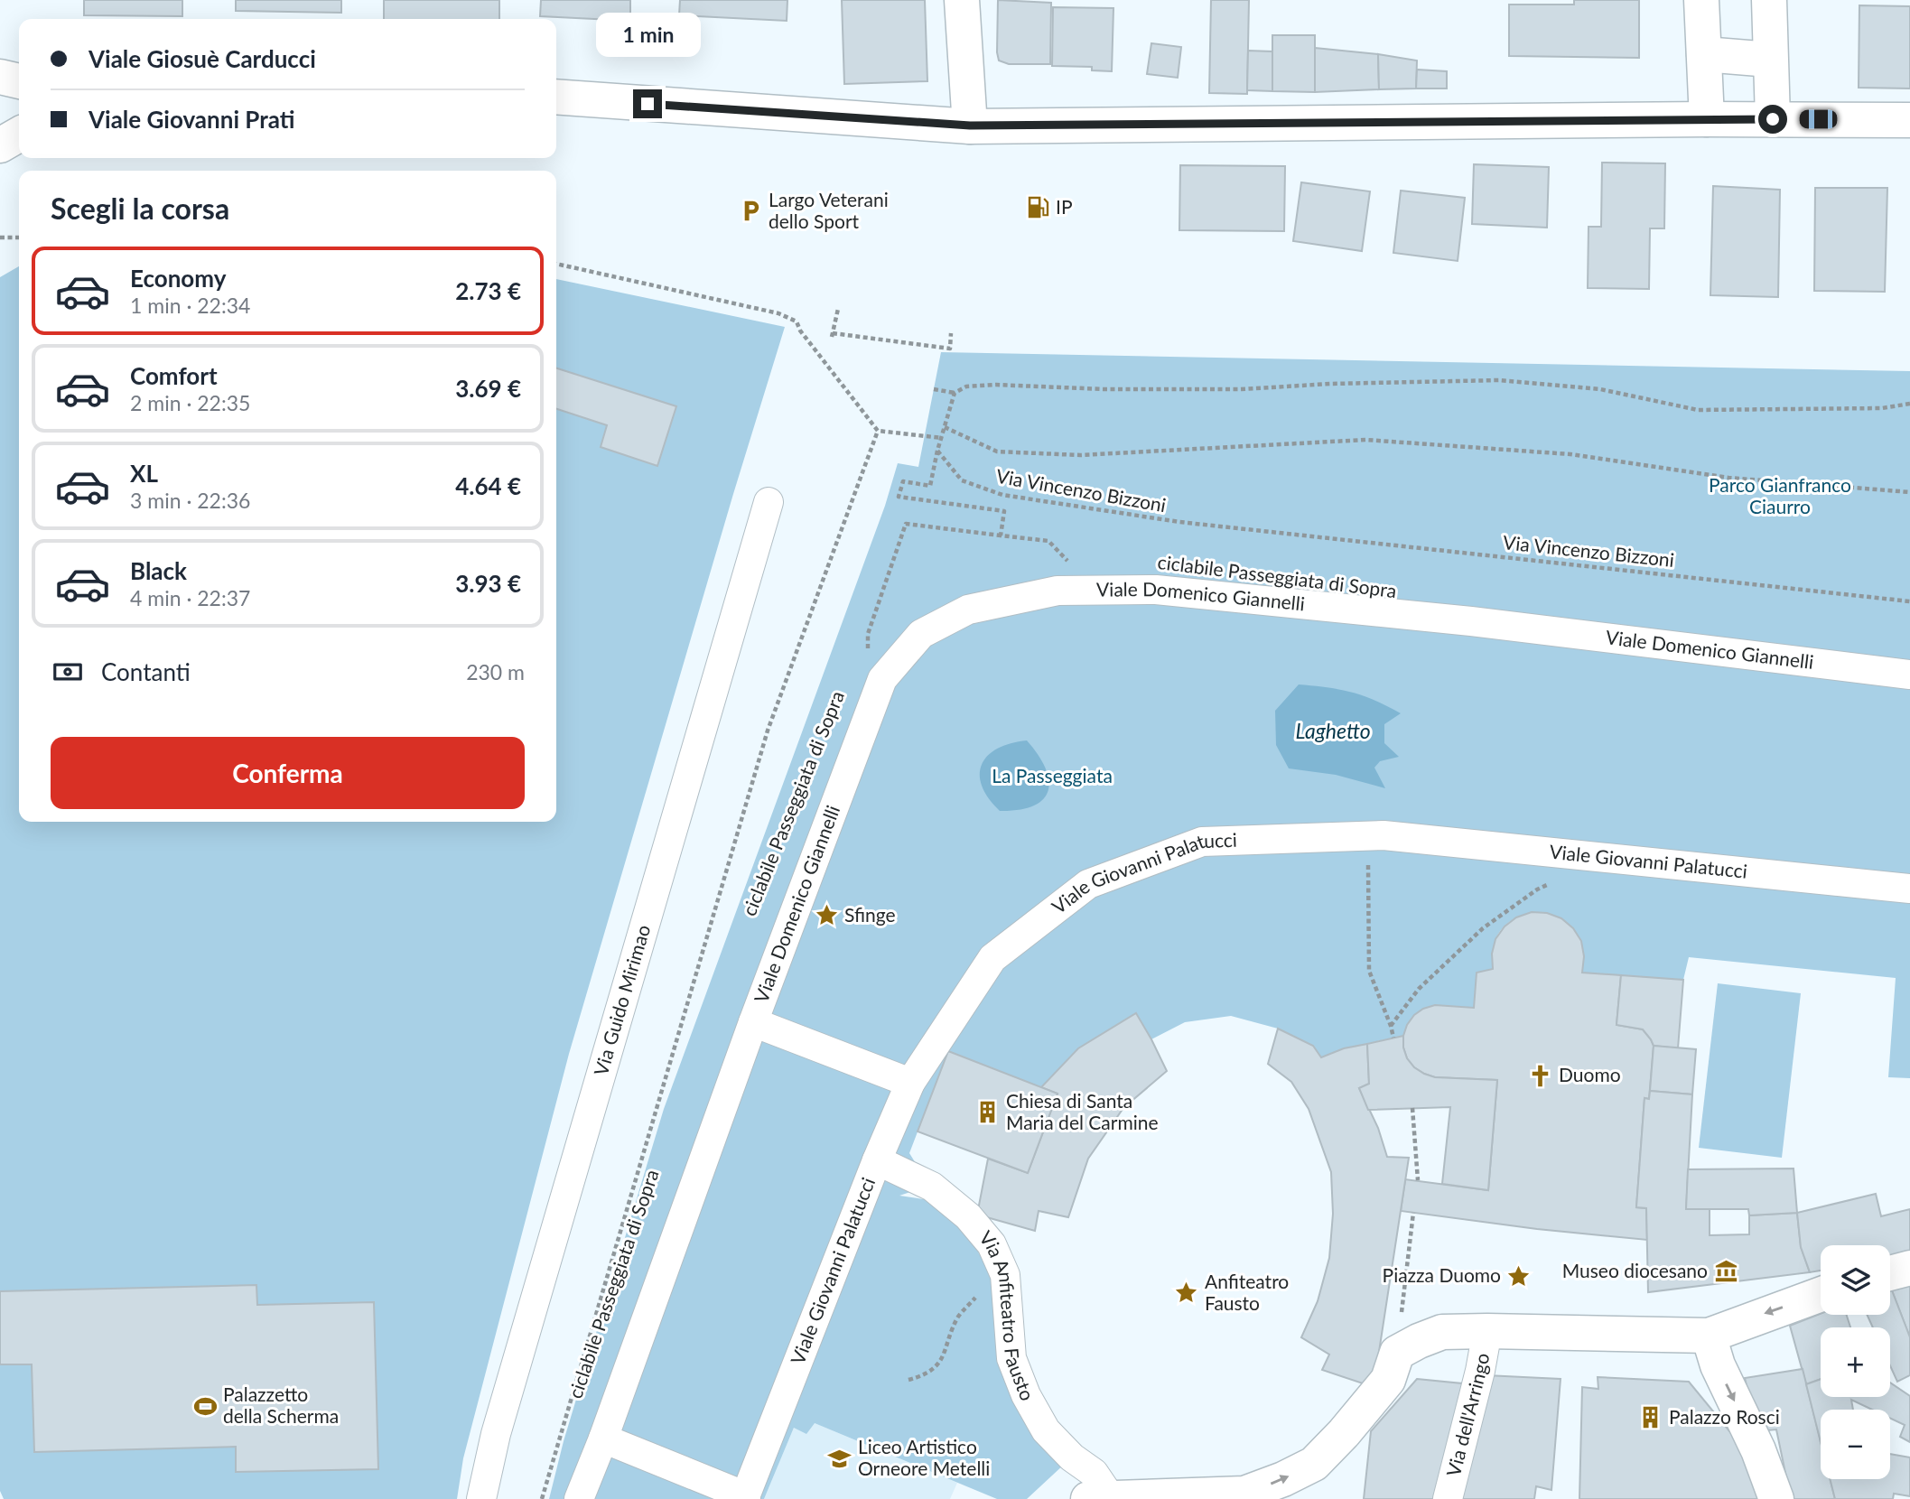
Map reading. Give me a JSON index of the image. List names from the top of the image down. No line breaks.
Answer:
{"streets":{"street":["Viale Domenico Giannelli","Viale Giovanni Palatucci","Via Guido Mirimao","Via Anfiteatro Fausto","Via dell'Arringo"],"path":["Via Vincenzo Bizzoni"]},"crossings":[["Viale Domenico Giannelli","Viale Giovanni Palatucci"],["Viale Giovanni Palatucci","Via Anfiteatro Fausto"]],"water":["Laghetto"],"parks":["Parco Gianfranco Ciaurro","La Passeggiata"],"places":{"fuel station":["IP"],"parking":["Largo Veterani dello Sport"],"place":["Sfinge","Piazza Duomo","Anfiteatro Fausto"],"church":["Duomo"],"building":["Chiesa di Santa Maria del Carmine","Palazzo Rosci"],"museum":["Museo diocesano"],"sports":["Palazzetto della Scherma"],"school or university":["Liceo Artistico Orneore Metelli"]},"page":{"bubble":"1 min","banner":["Viale Giosuè Carducci","Viale Giovanni Prati"],"heading":"Scegli la corsa","list":[{"name":"Economy","note":"1 min · 22:34","value":"2.73 €"},{"name":"Comfort","note":"2 min · 22:35","value":"3.69 €"},{"name":"XL","note":"3 min · 22:36","value":"4.64 €"},{"name":"Black","note":"4 min · 22:37","value":"3.93 €"}],"pay":["Contanti","230 m"],"buttons":"Conferma","map_buttons":["+","−"]}}
